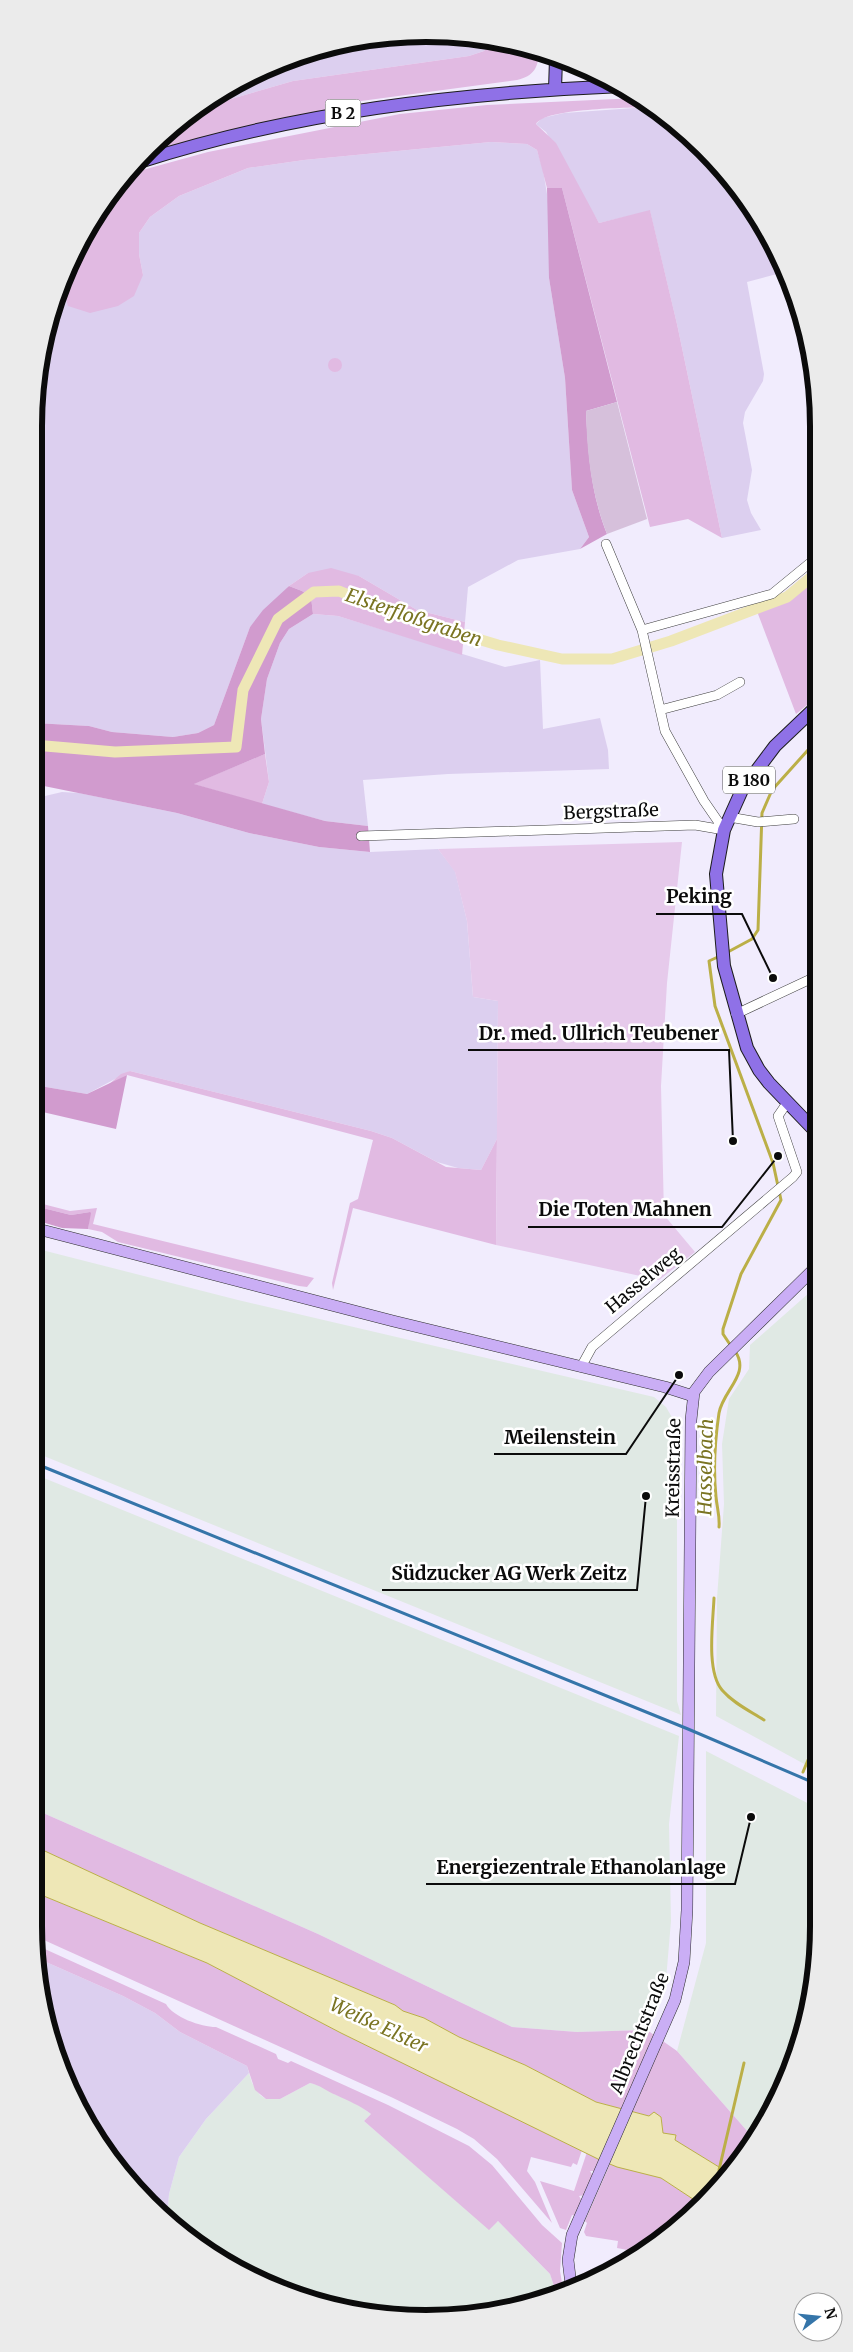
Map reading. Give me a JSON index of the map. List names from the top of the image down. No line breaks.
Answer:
{"streets":{"main road":["B 2","B 180","Kreisstraße","Albrechtstraße"],"street":["Bergstraße","Hasselweg"]},"crossings":[["B 180","Bergstraße"],["B 180","Hasselweg"],["Kreisstraße","Albrechtstraße"]],"water":["Elsterfloßgraben","Hasselbach","Weiße Elster"],"places":["Peking","Dr. med. Ullrich Teubener","Die Toten Mahnen","Meilenstein","Südzucker AG Werk Zeitz","Energiezentrale Ethanolanlage"],"north":"right"}
